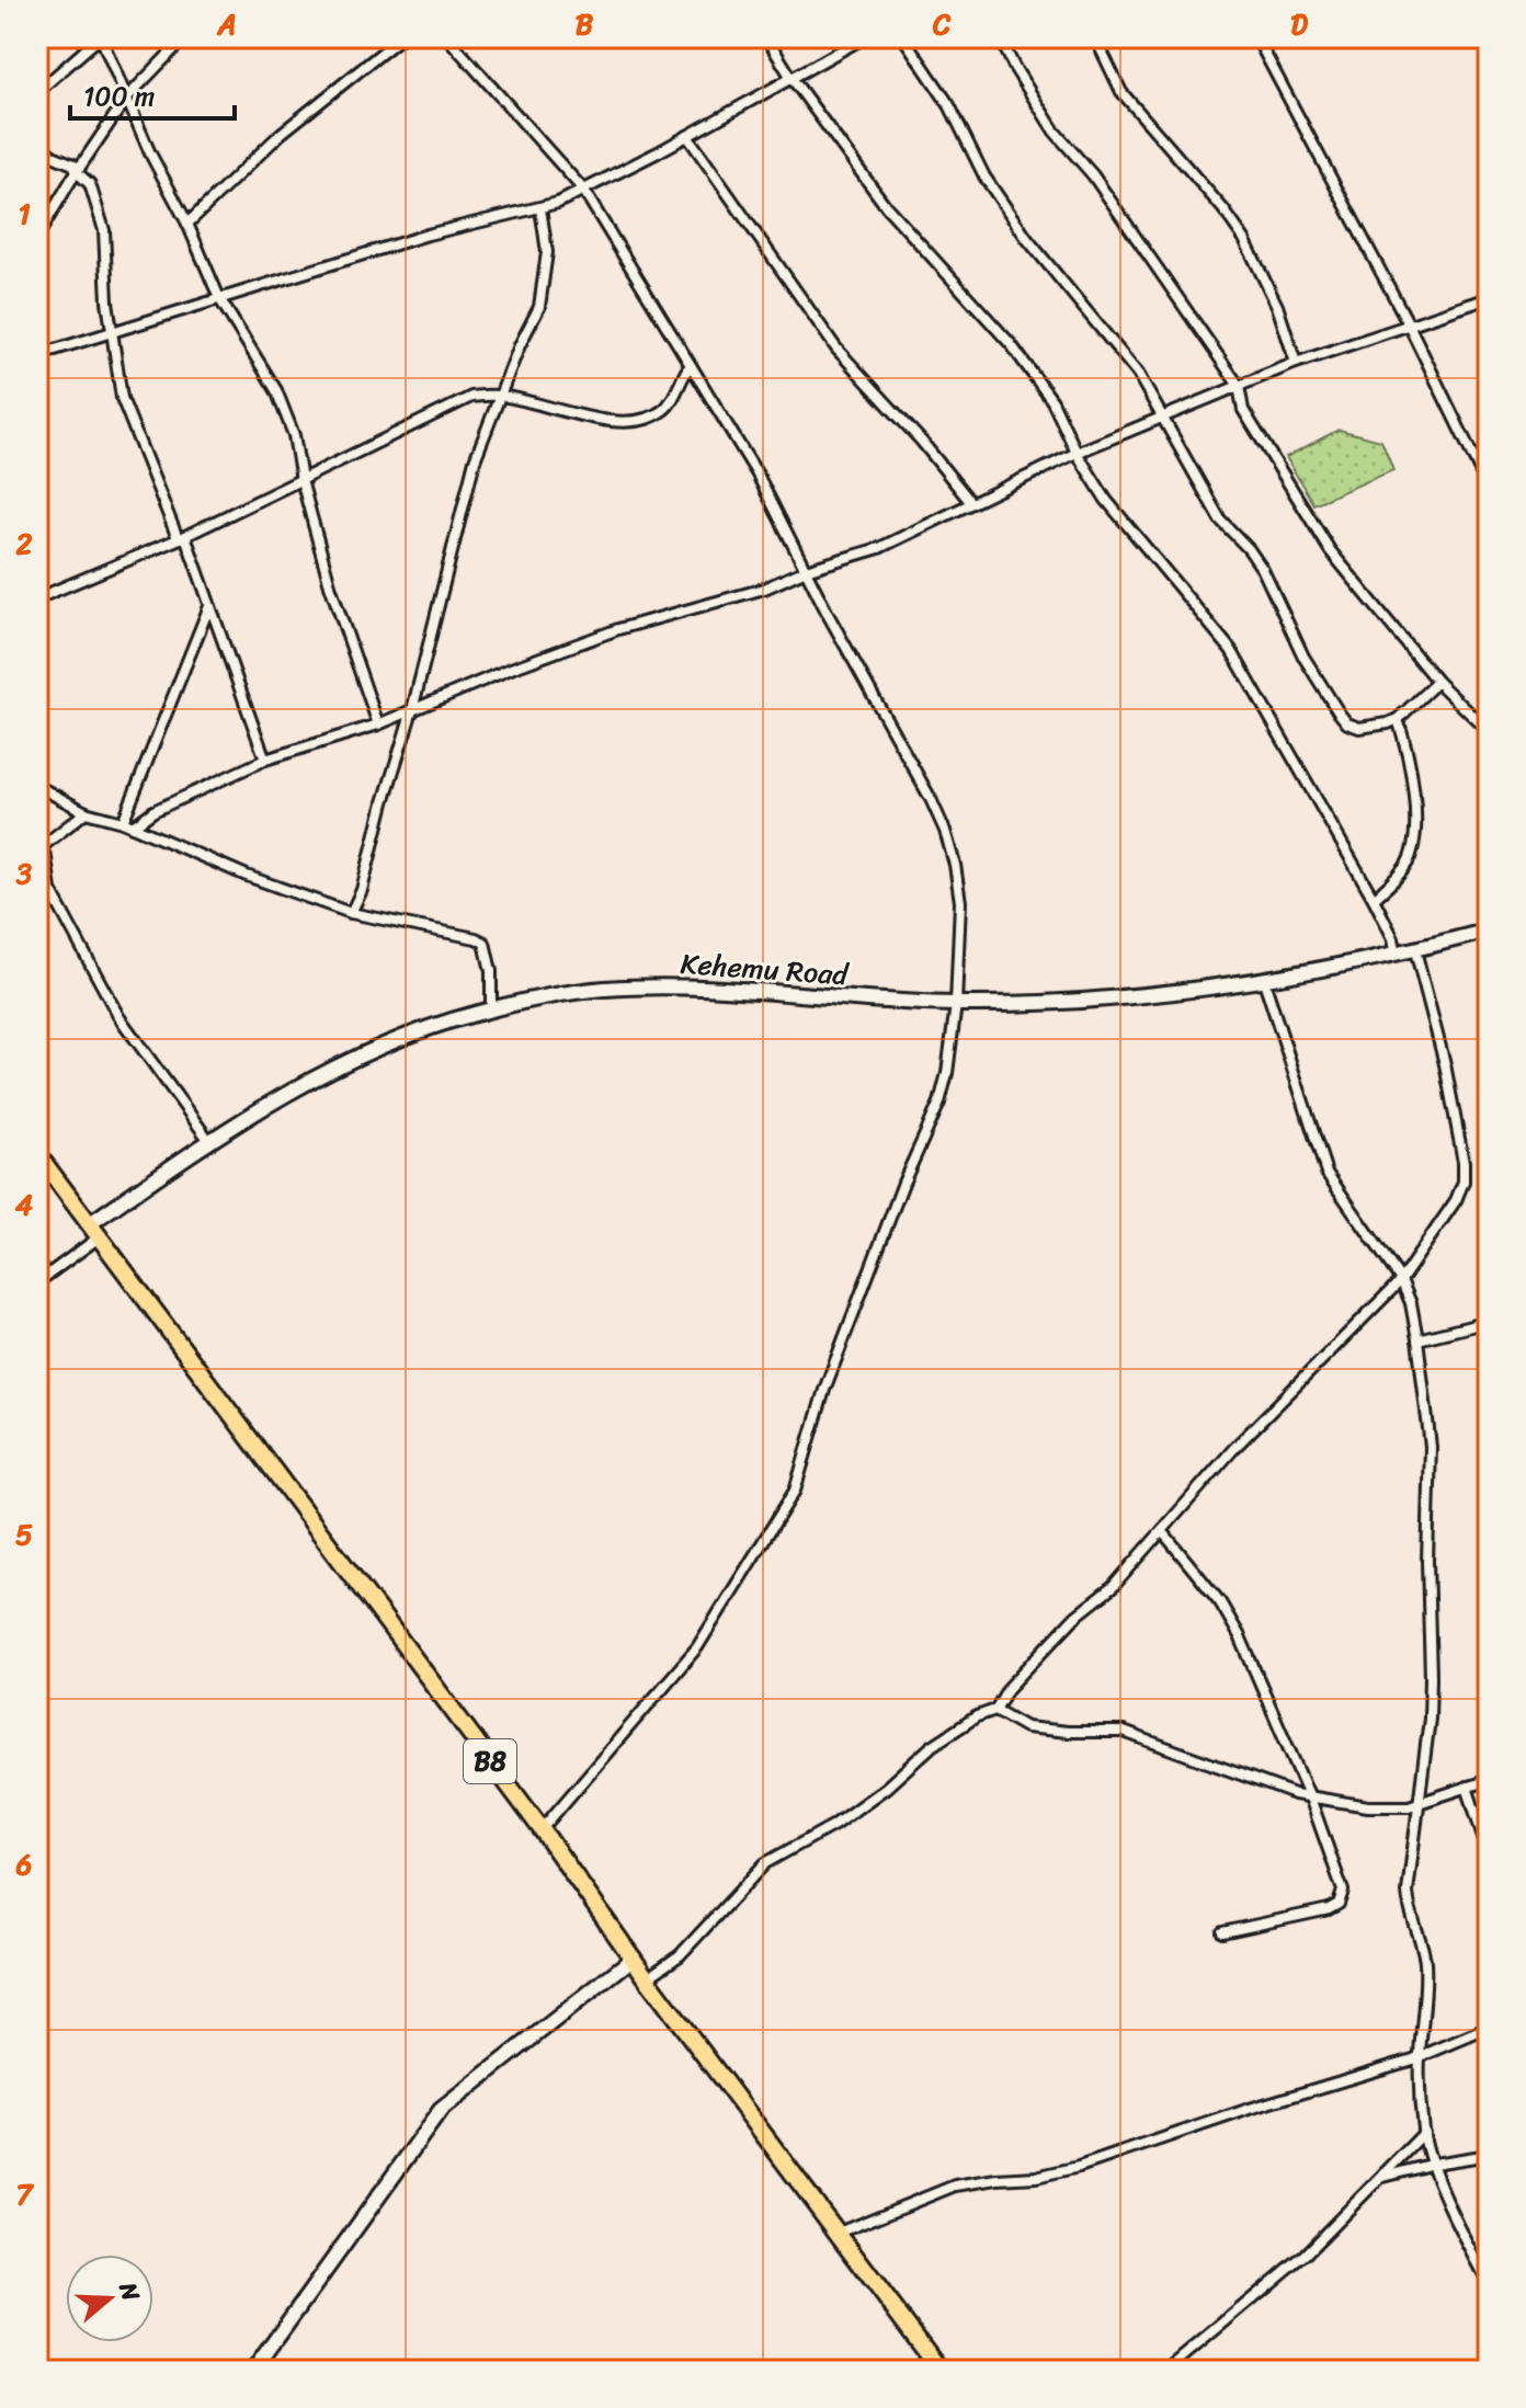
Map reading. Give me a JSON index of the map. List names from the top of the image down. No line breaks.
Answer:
{"streets":{"highway":["B8"],"street":["Kehemu Road"]},"crossings":[["Kehemu Road","B8"]],"scale_bar":"100 m","north":"right","grid":{"columns":["A","B","C","D"],"rows":["1","2","3","4","5","6","7"]}}
